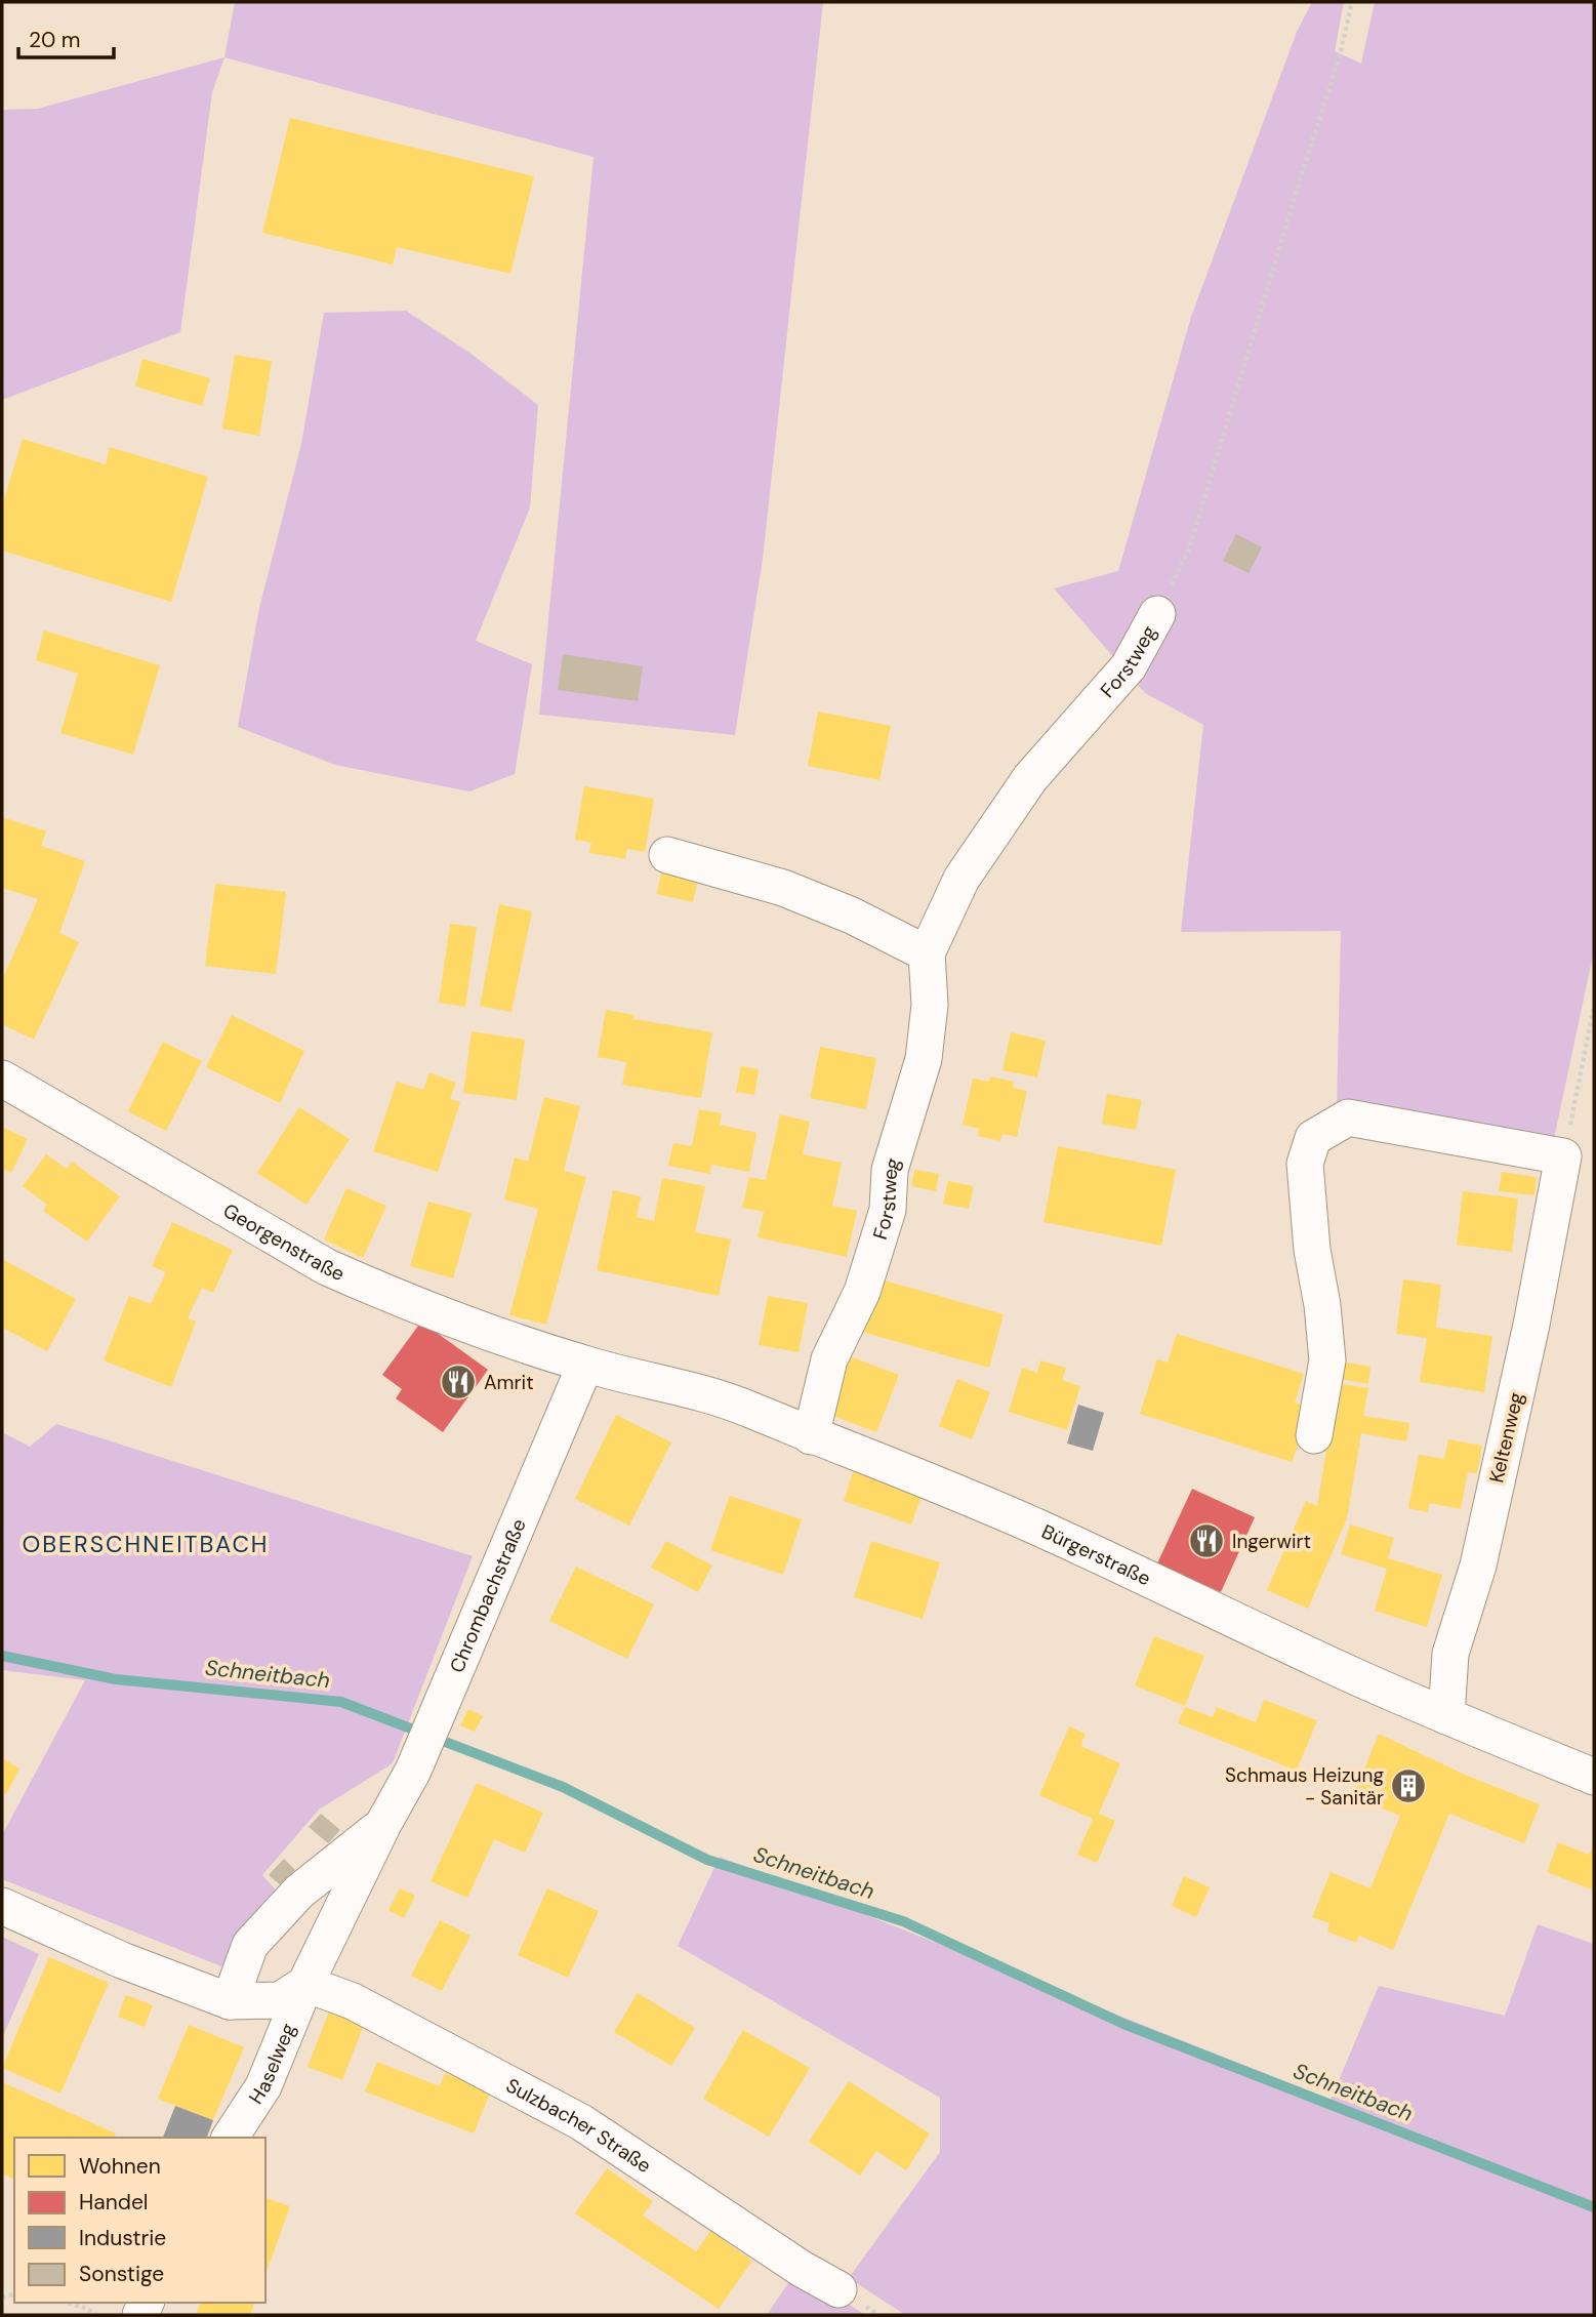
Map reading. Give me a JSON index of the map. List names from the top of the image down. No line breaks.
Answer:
{"streets":{"street":["Forstweg","Georgenstraße","Keltenweg","Bürgerstraße","Chrombachstraße","Haselweg","Sulzbacher Straße"]},"crossings":[["Forstweg","Bürgerstraße"],["Georgenstraße","Bürgerstraße"],["Georgenstraße","Chrombachstraße"],["Keltenweg","Bürgerstraße"],["Bürgerstraße","Chrombachstraße"],["Chrombachstraße","Haselweg"],["Chrombachstraße","Sulzbacher Straße"],["Haselweg","Sulzbacher Straße"]],"districts":["OBERSCHNEITBACH"],"water":["Schneitbach"],"places":{"restaurant":["Amrit","Ingerwirt"],"building":["Schmaus Heizung - Sanitär"]},"legend":["Wohnen","Handel","Industrie","Sonstige"],"scale_bar":"20 m"}
